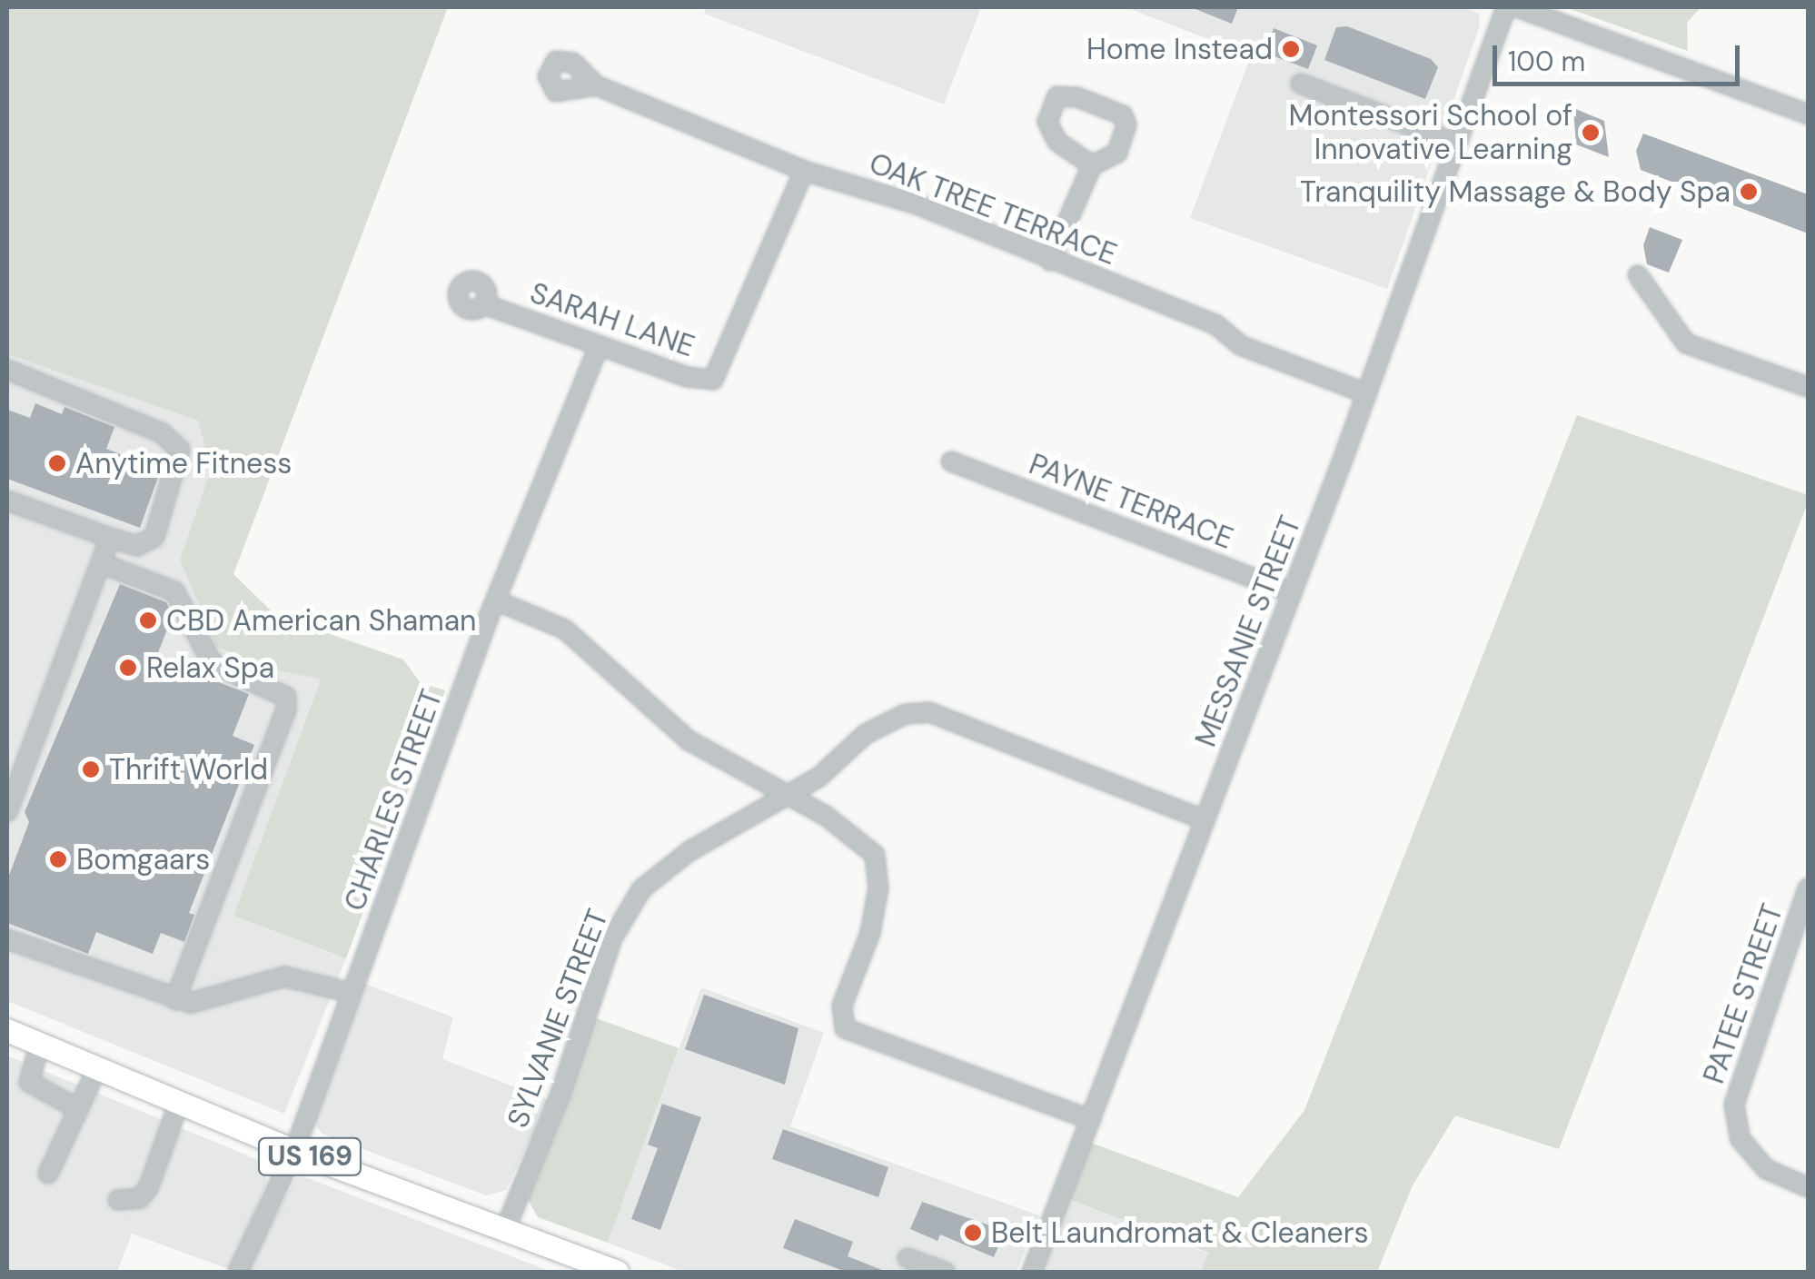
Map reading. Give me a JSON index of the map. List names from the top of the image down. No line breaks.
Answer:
{"streets":{"main road":["US 169"],"street":["OAK TREE TERRACE","SARAH LANE","PAYNE TERRACE","MESSANIE STREET","CHARLES STREET","PATEE STREET","SYLVANIE STREET"]},"crossings":[["OAK TREE TERRACE","SARAH LANE"],["OAK TREE TERRACE","MESSANIE STREET"],["SARAH LANE","CHARLES STREET"],["PAYNE TERRACE","MESSANIE STREET"],["MESSANIE STREET","SYLVANIE STREET"],["CHARLES STREET","US 169"],["SYLVANIE STREET","US 169"]],"places":["Home Instead","Montessori School of Innovative Learning","Tranquility Massage & Body Spa","Anytime Fitness","CBD American Shaman","Relax Spa","Thrift World","Bomgaars","Belt Laundromat & Cleaners"],"scale_bar":"100 m"}
